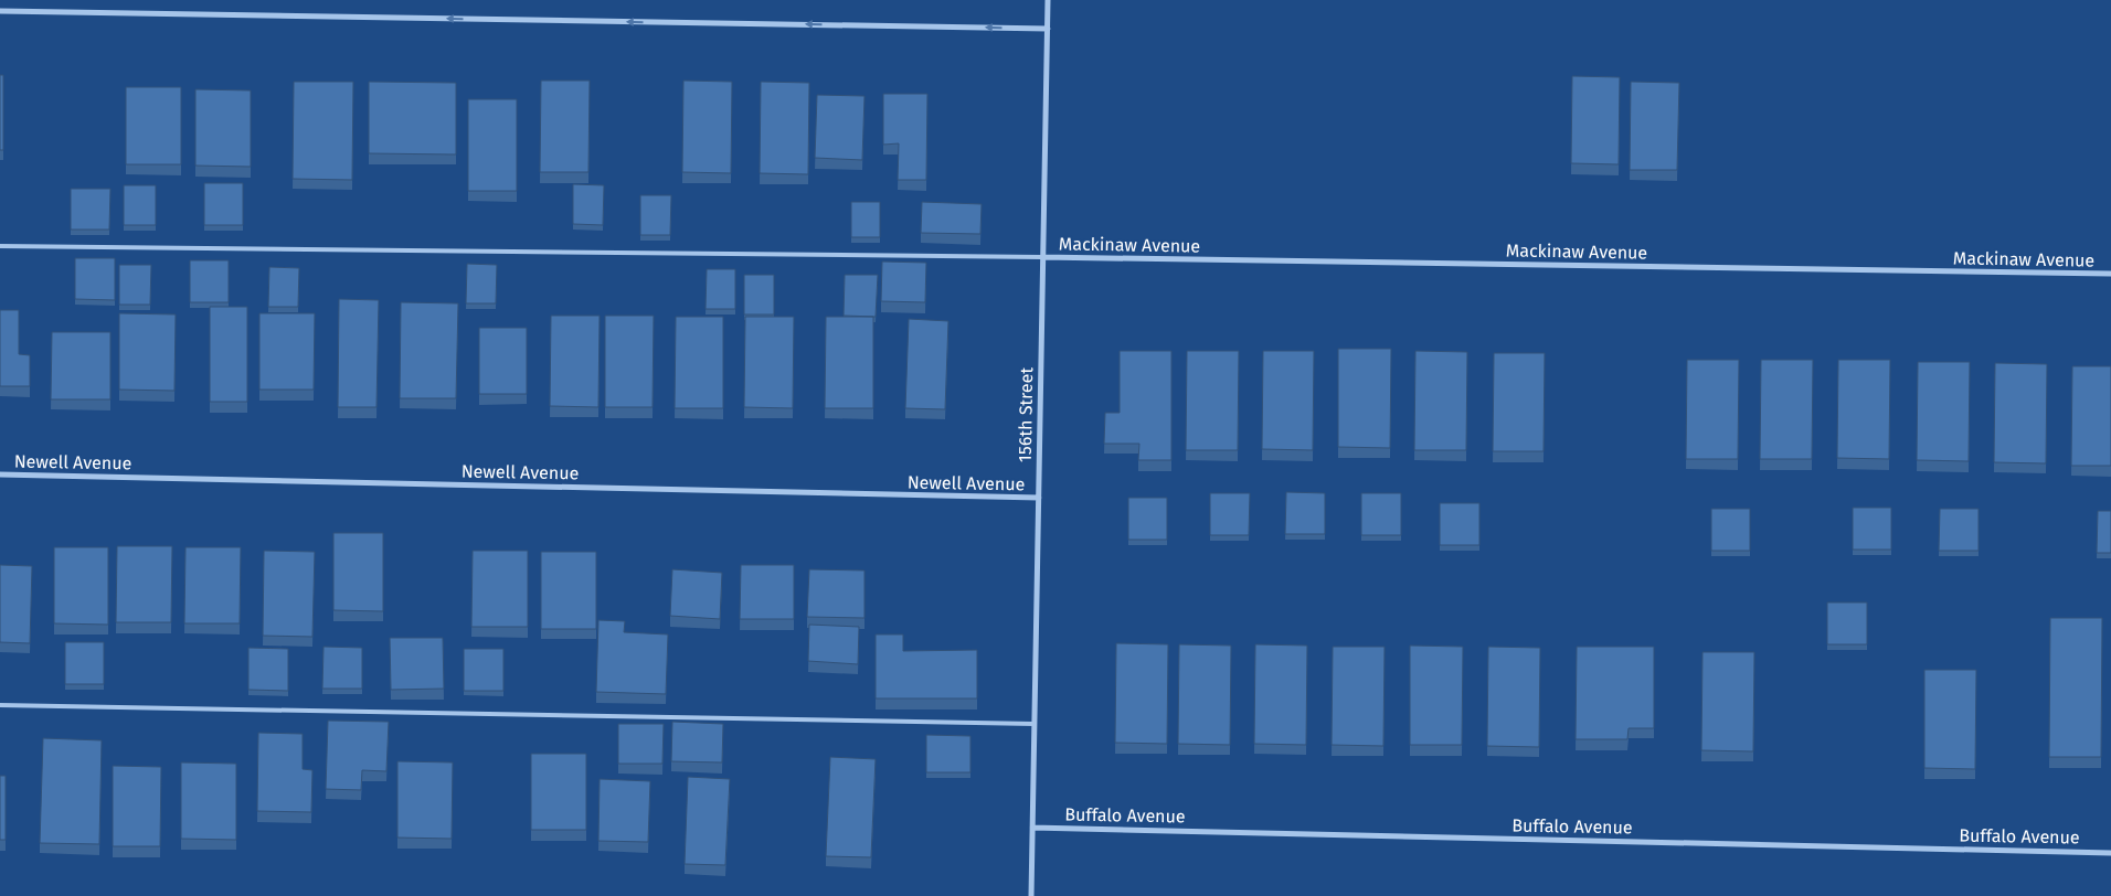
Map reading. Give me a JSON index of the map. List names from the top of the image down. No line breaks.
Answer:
{"streets":{"street":["Mackinaw Avenue","156th Street","Newell Avenue","Buffalo Avenue"]},"crossings":[["Mackinaw Avenue","156th Street"],["156th Street","Newell Avenue"],["156th Street","Buffalo Avenue"]]}
